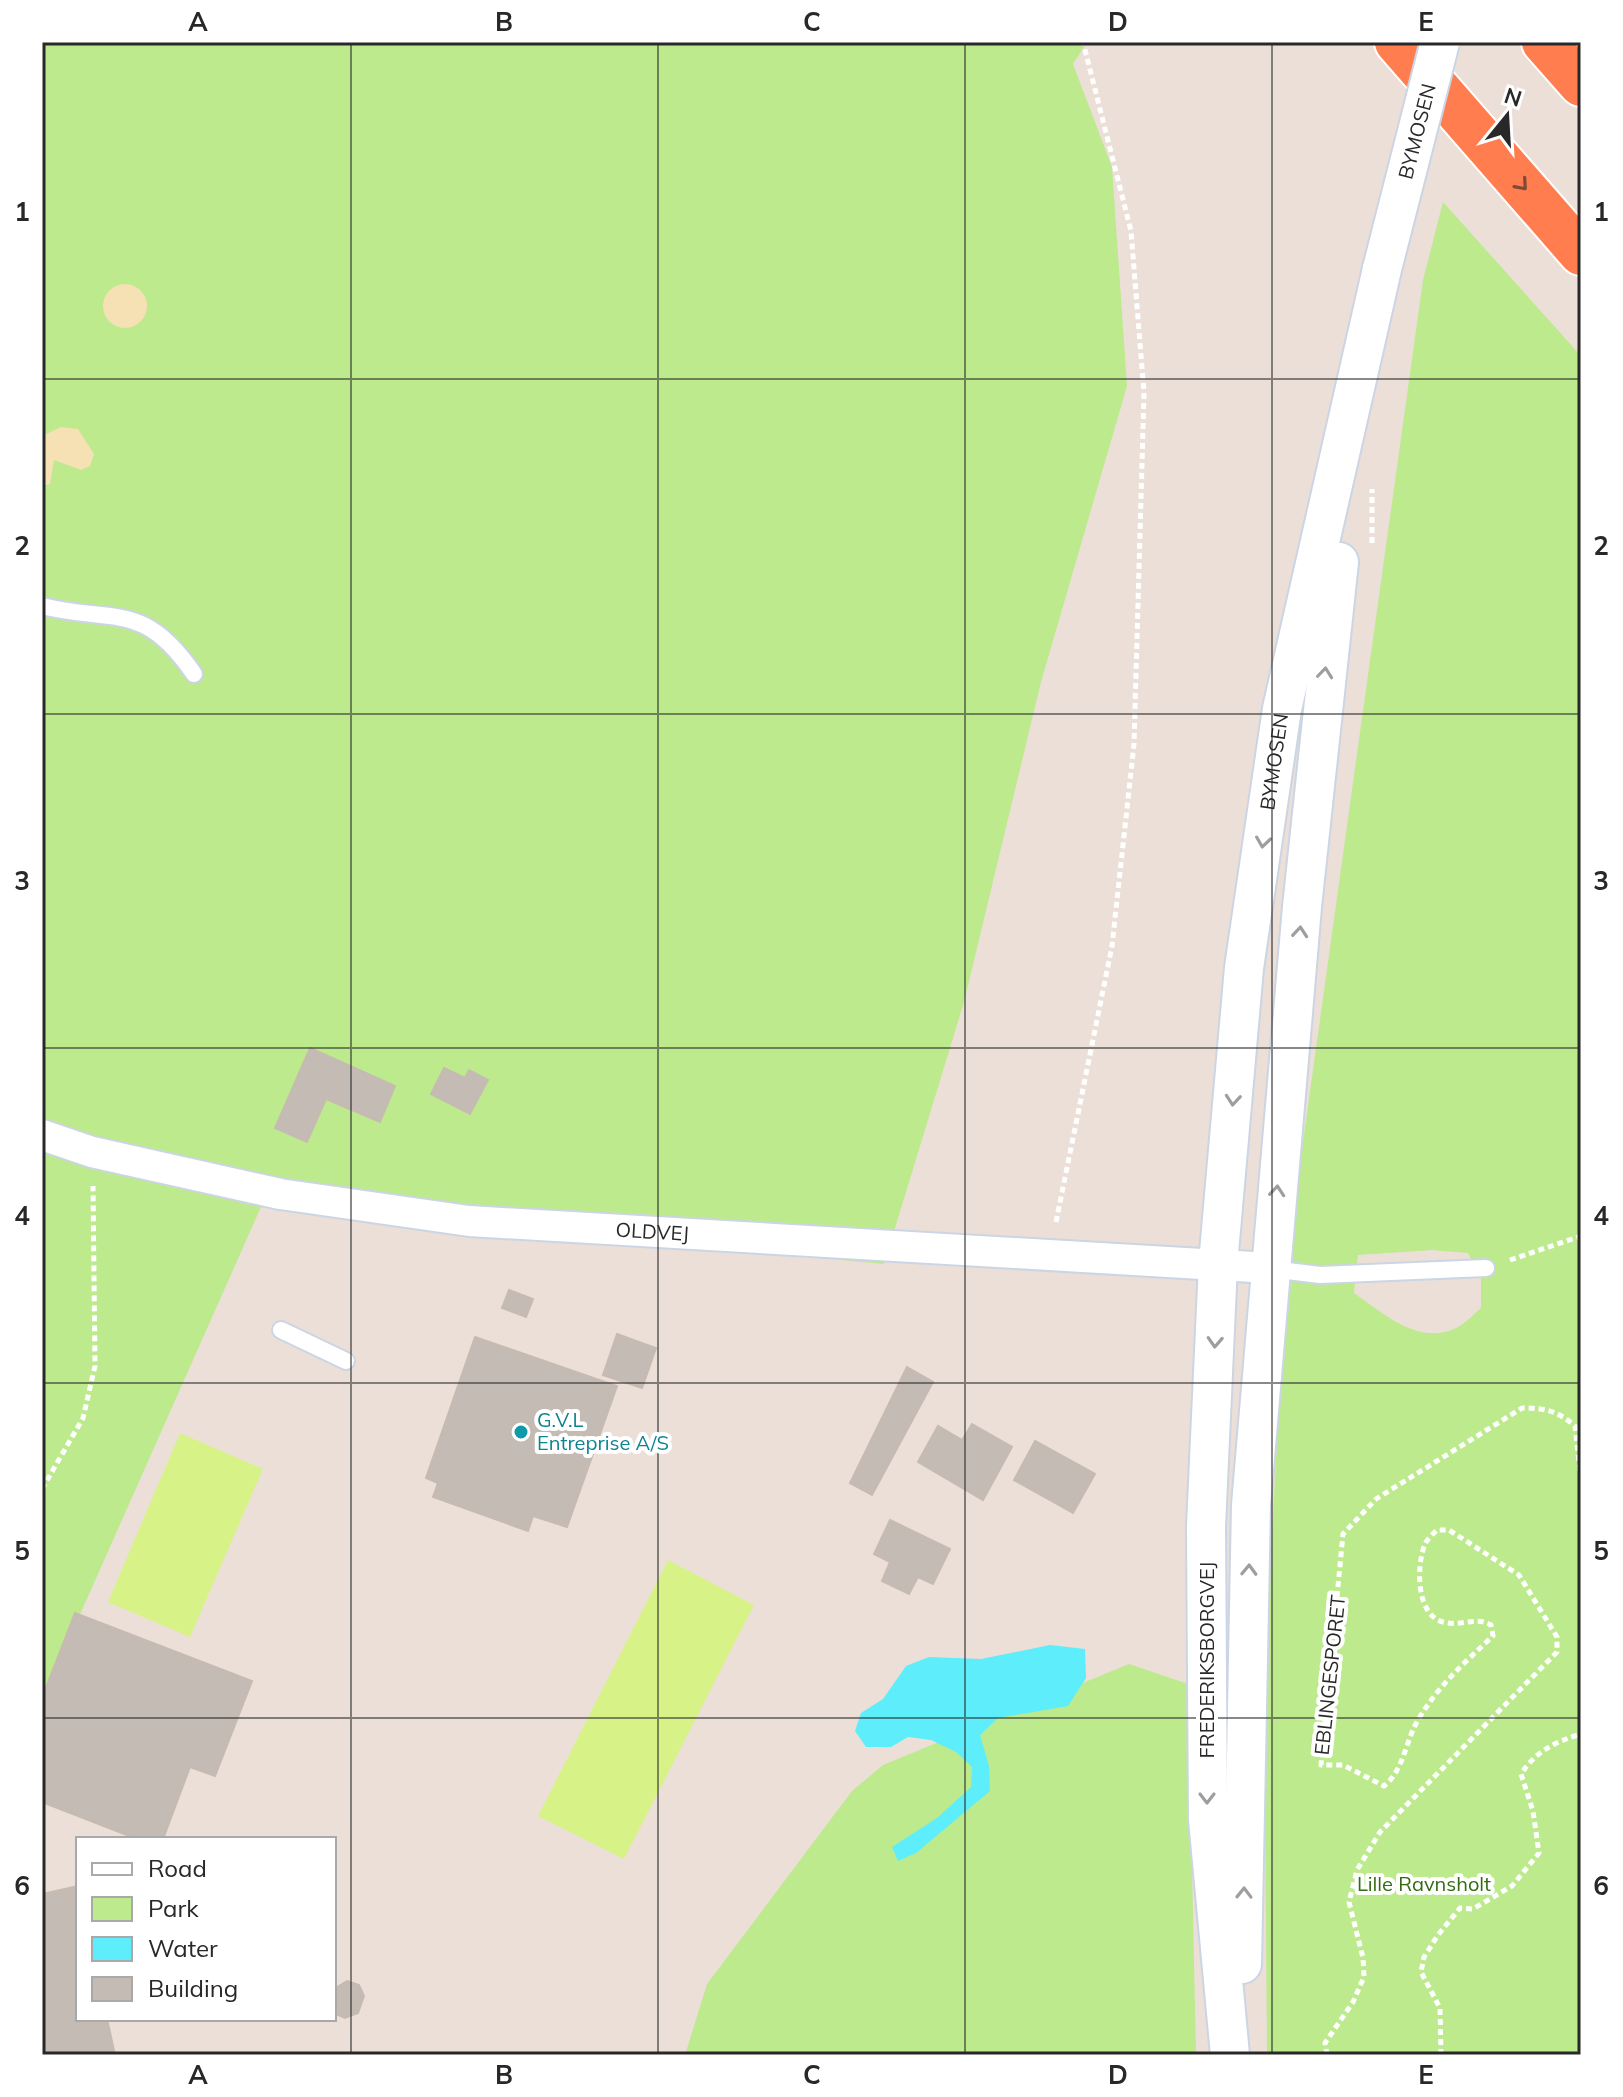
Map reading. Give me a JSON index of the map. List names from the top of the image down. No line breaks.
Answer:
{"streets":{"street":["BYMOSEN","OLDVEJ","FREDERIKSBORGVEJ"],"path":["EBLINGESPORET"]},"crossings":[["BYMOSEN","OLDVEJ"],["BYMOSEN","FREDERIKSBORGVEJ"],["OLDVEJ","FREDERIKSBORGVEJ"]],"parks":["Lille Ravnsholt"],"places":["G.V.L Entreprise A/S"],"legend":["Road","Park","Water","Building"],"north":"top","grid":{"columns":["A","B","C","D","E"],"rows":["1","2","3","4","5","6"]}}
